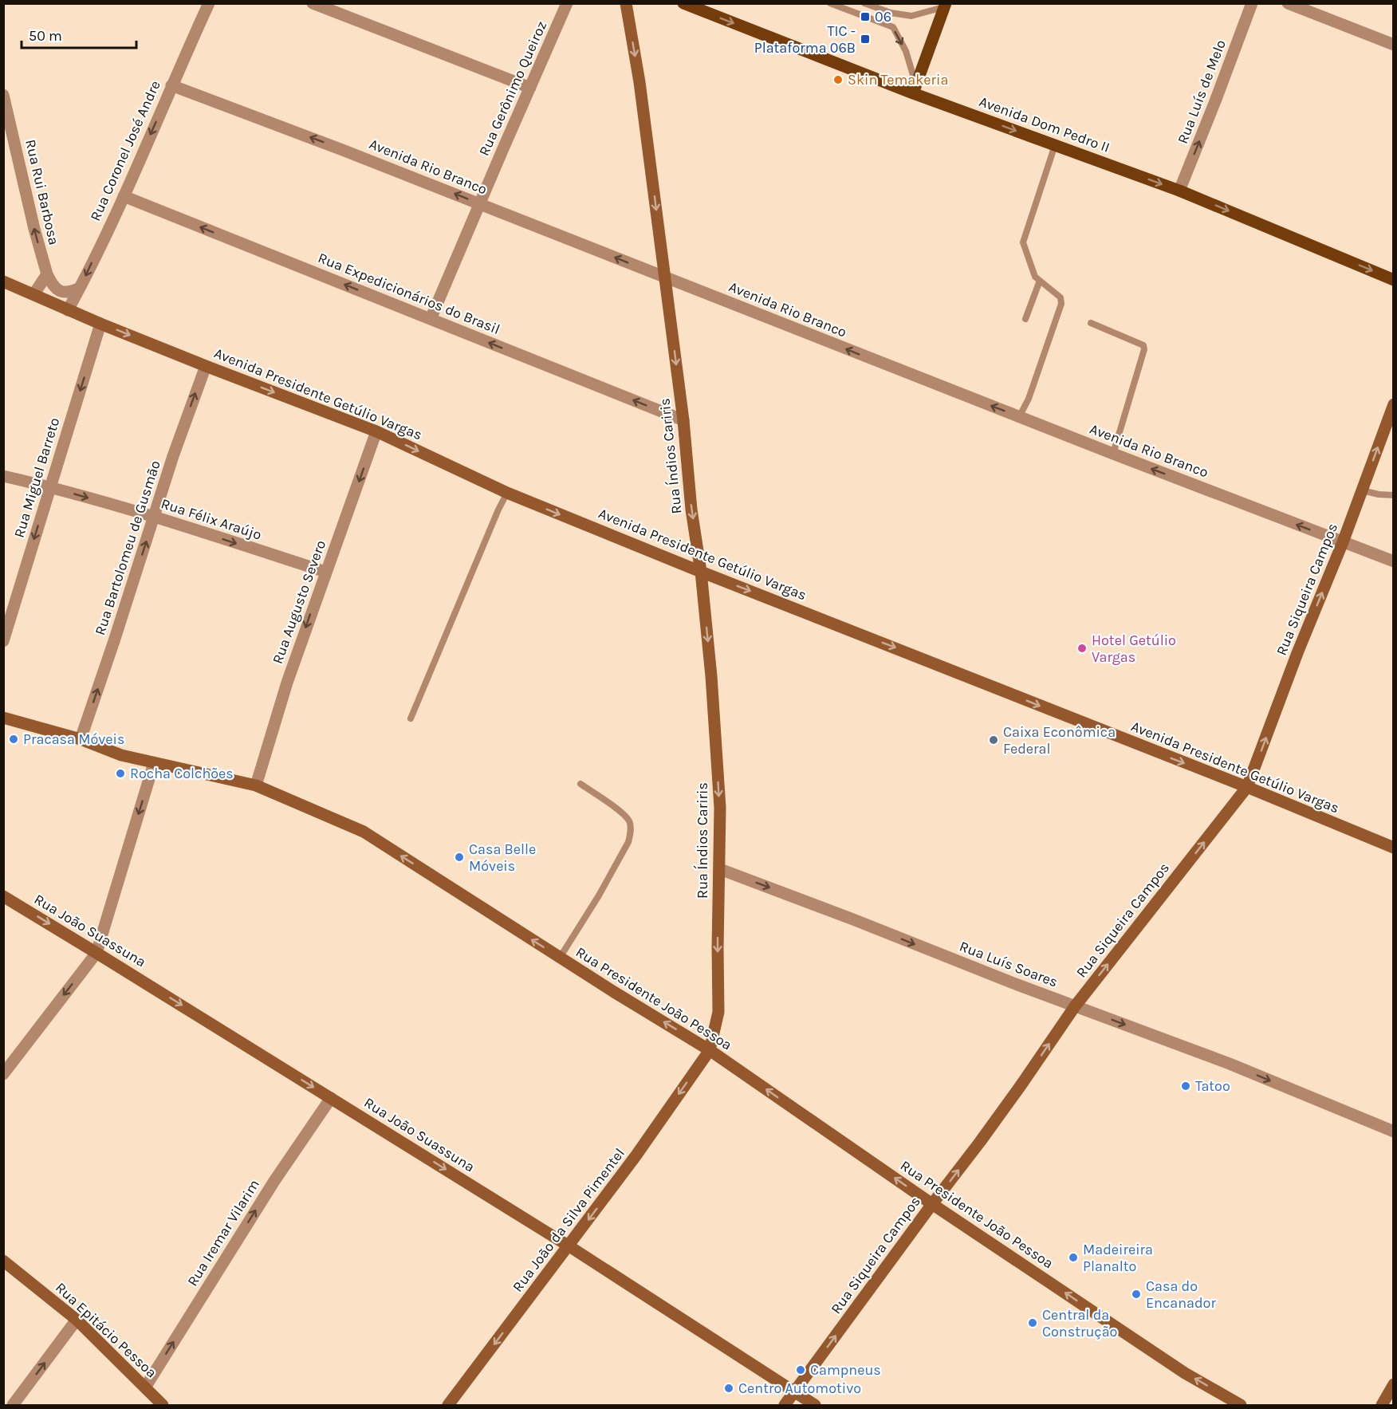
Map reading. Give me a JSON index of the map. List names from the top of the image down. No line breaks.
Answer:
{"streets":{"main road":["Avenida Dom Pedro II","Avenida Presidente Getúlio Vargas","Rua Índios Cariris","Rua Siqueira Campos","Rua João Suassuna","Rua Presidente João Pessoa","Rua João da Silva Pimentel","Rua Epitácio Pessoa"],"street":["Rua Gerônimo Queiroz","Rua Luís de Melo","Rua Coronel José Andre","Avenida Rio Branco","Rua Rui Barbosa","Rua Expedicionários do Brasil","Rua Miguel Barreto","Rua Félix Araújo","Rua Bartolomeu de Gusmão","Rua Augusto Severo","Rua Luís Soares","Rua Iremar Vilarim"]},"crossings":[["Rua Gerônimo Queiroz","Avenida Rio Branco"],["Rua Gerônimo Queiroz","Rua Expedicionários do Brasil"],["Rua Luís de Melo","Avenida Dom Pedro II"],["Rua Coronel José Andre","Avenida Rio Branco"],["Rua Coronel José Andre","Rua Expedicionários do Brasil"],["Rua Coronel José Andre","Avenida Presidente Getúlio Vargas"],["Avenida Rio Branco","Rua Índios Cariris"],["Avenida Rio Branco","Rua Siqueira Campos"],["Rua Expedicionários do Brasil","Rua Índios Cariris"],["Avenida Presidente Getúlio Vargas","Rua Índios Cariris"],["Avenida Presidente Getúlio Vargas","Rua Miguel Barreto"],["Avenida Presidente Getúlio Vargas","Rua Bartolomeu de Gusmão"],["Avenida Presidente Getúlio Vargas","Rua Siqueira Campos"],["Avenida Presidente Getúlio Vargas","Rua Augusto Severo"],["Rua Índios Cariris","Rua Luís Soares"],["Rua Índios Cariris","Rua Presidente João Pessoa"],["Rua Índios Cariris","Rua João da Silva Pimentel"],["Rua Miguel Barreto","Rua Félix Araújo"],["Rua Félix Araújo","Rua Bartolomeu de Gusmão"],["Rua Félix Araújo","Rua Augusto Severo"],["Rua Bartolomeu de Gusmão","Rua Presidente João Pessoa"],["Rua Siqueira Campos","Rua João Suassuna"],["Rua Siqueira Campos","Rua Luís Soares"],["Rua Siqueira Campos","Rua Presidente João Pessoa"],["Rua Augusto Severo","Rua Presidente João Pessoa"],["Rua João Suassuna","Rua João da Silva Pimentel"],["Rua João Suassuna","Rua Iremar Vilarim"],["Rua Presidente João Pessoa","Rua João da Silva Pimentel"],["Rua Iremar Vilarim","Rua Epitácio Pessoa"]],"one_way":["Rua Luís de Melo","Avenida Dom Pedro II","Rua Coronel José Andre","Avenida Rio Branco","Rua Rui Barbosa","Rua Expedicionários do Brasil","Avenida Presidente Getúlio Vargas","Rua Índios Cariris","Rua Miguel Barreto","Rua Félix Araújo","Rua Bartolomeu de Gusmão","Rua Siqueira Campos","Rua Augusto Severo","Rua João Suassuna","Rua Luís Soares","Rua Presidente João Pessoa","Rua João da Silva Pimentel","Rua Iremar Vilarim"],"places":{"transit":["06","TIC - Plataforma 06B"],"other":["Skin Temakeria","Hotel Getúlio Vargas","Pracasa Móveis","Caixa Econômica Federal","Rocha Colchões","Casa Belle Móveis","Tatoo","Madeireira Planalto","Casa do Encanador","Central da Construção","Campneus","Centro Automotivo"]},"scale_bar":"50 m"}
